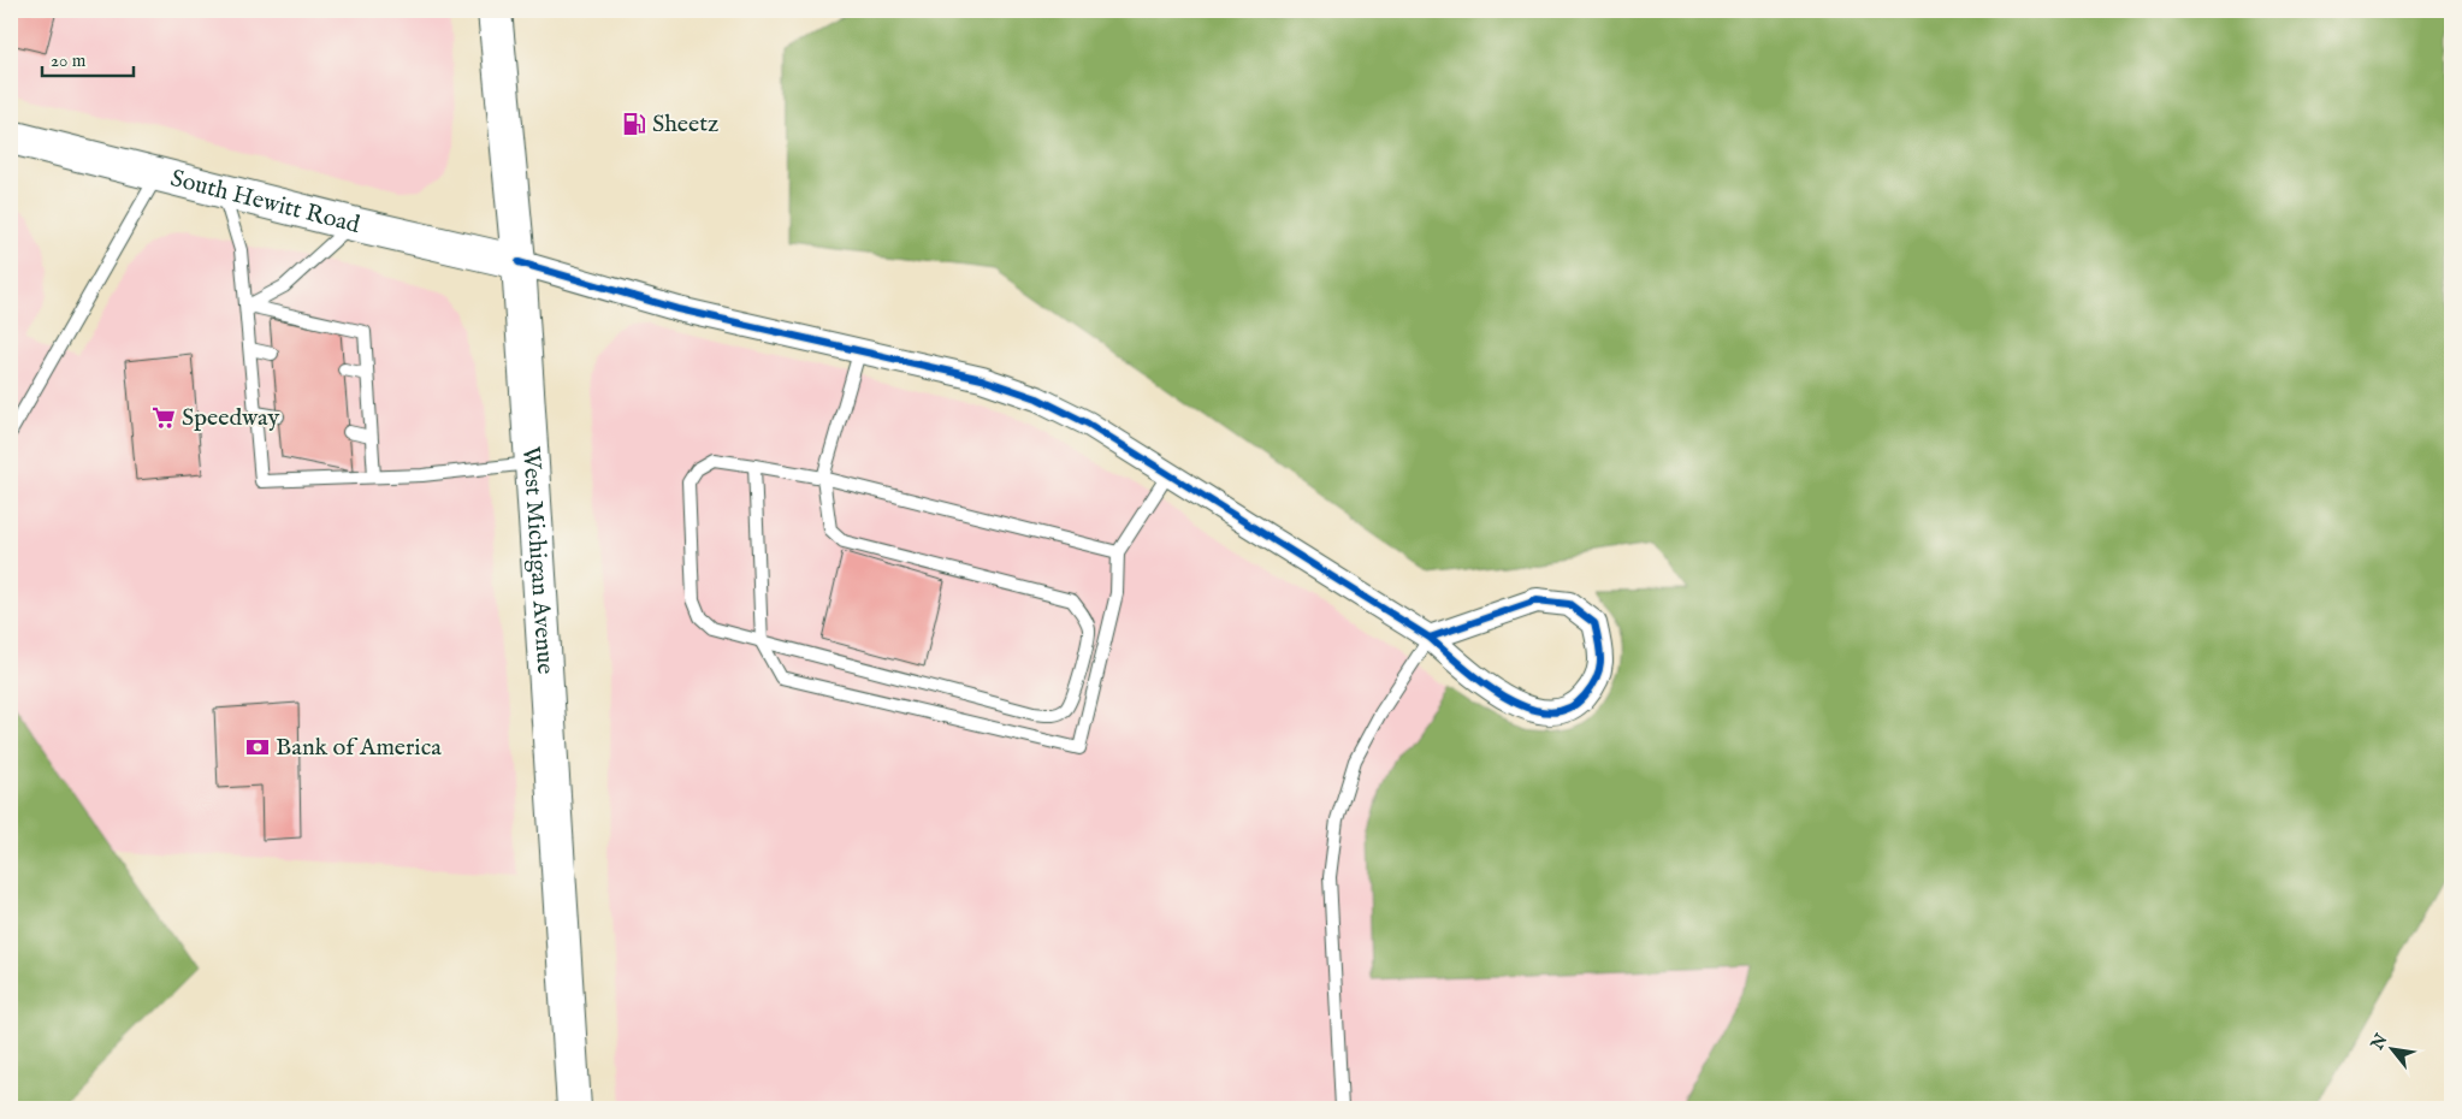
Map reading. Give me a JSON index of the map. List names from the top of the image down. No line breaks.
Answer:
{"streets":{"main road":["South Hewitt Road","West Michigan Avenue"]},"crossings":[["South Hewitt Road","West Michigan Avenue"]],"places":{"fuel station":["Sheetz"],"supermarket":["Speedway"],"bank":["Bank of America"]},"scale_bar":"20 m","north":"top left"}
